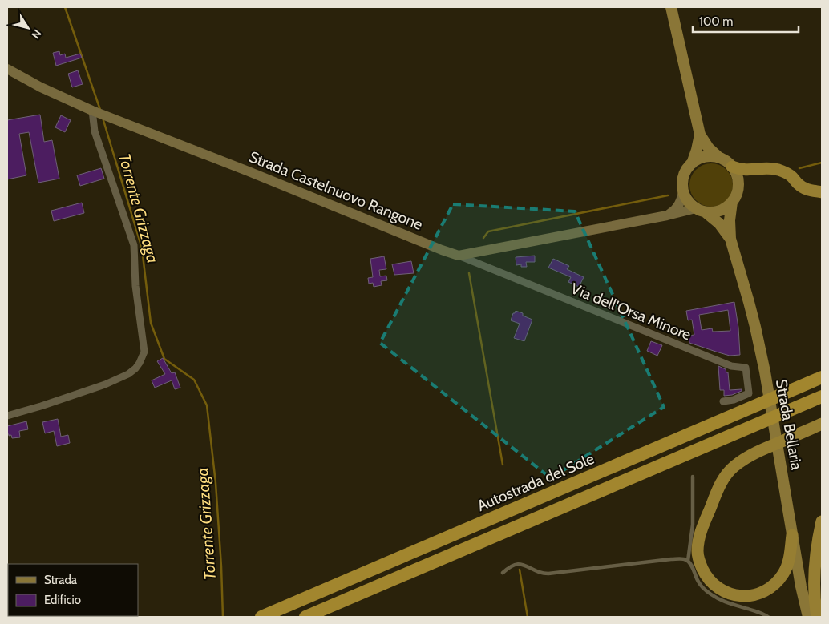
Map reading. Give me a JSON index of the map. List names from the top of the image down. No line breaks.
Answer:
{"streets":{"highway":["Autostrada del Sole"],"main road":["Strada Castelnuovo Rangone","Strada Bellaria"],"street":["Via dell'Orsa Minore"]},"crossings":[["Strada Castelnuovo Rangone","Via dell'Orsa Minore"],["Strada Castelnuovo Rangone","Strada Bellaria"]],"water":["Torrente Grizzaga"],"legend":["Strada","Edificio"],"scale_bar":"100 m","north":"bottom right"}
